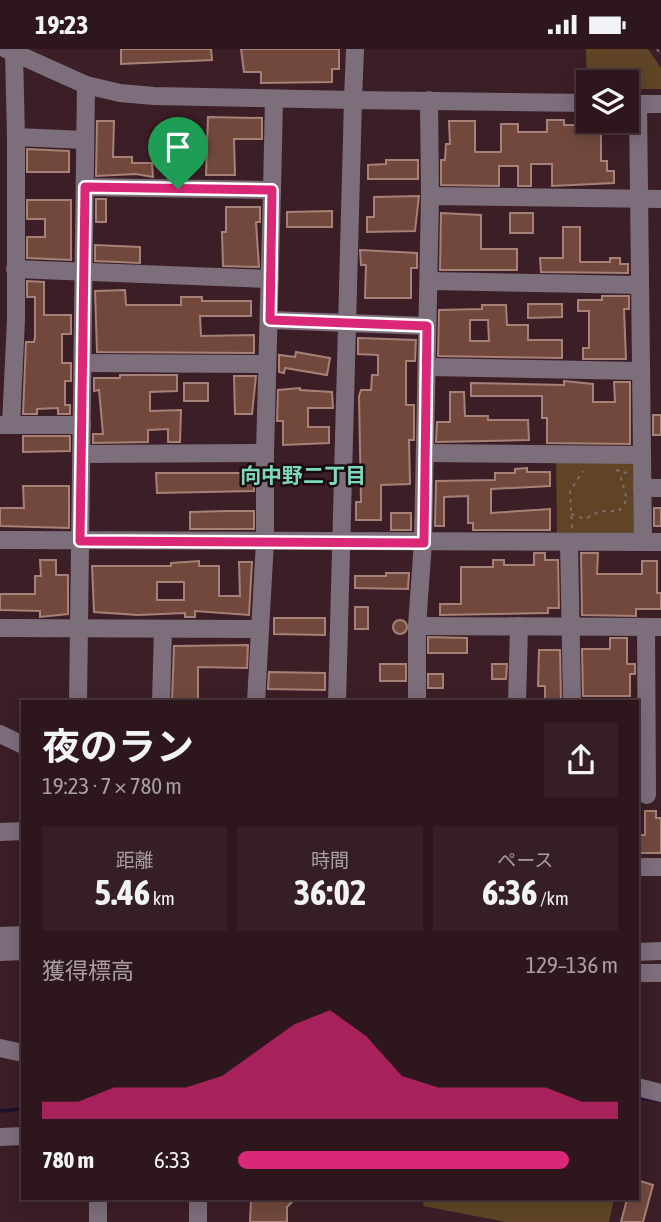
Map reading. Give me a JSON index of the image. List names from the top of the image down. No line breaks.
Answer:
{"districts":["向中野二丁目"],"page":{"status":"19:23","heading":["夜のラン","19:23 · 7 × 780 m"],"stats":[["距離","5.46 km"],["時間","36:02"],["ペース","6:36 /km"]],"chart":["獲得標高","129–136 m"],"list":[{"name":"780 m","note":"6:33"}]}}
